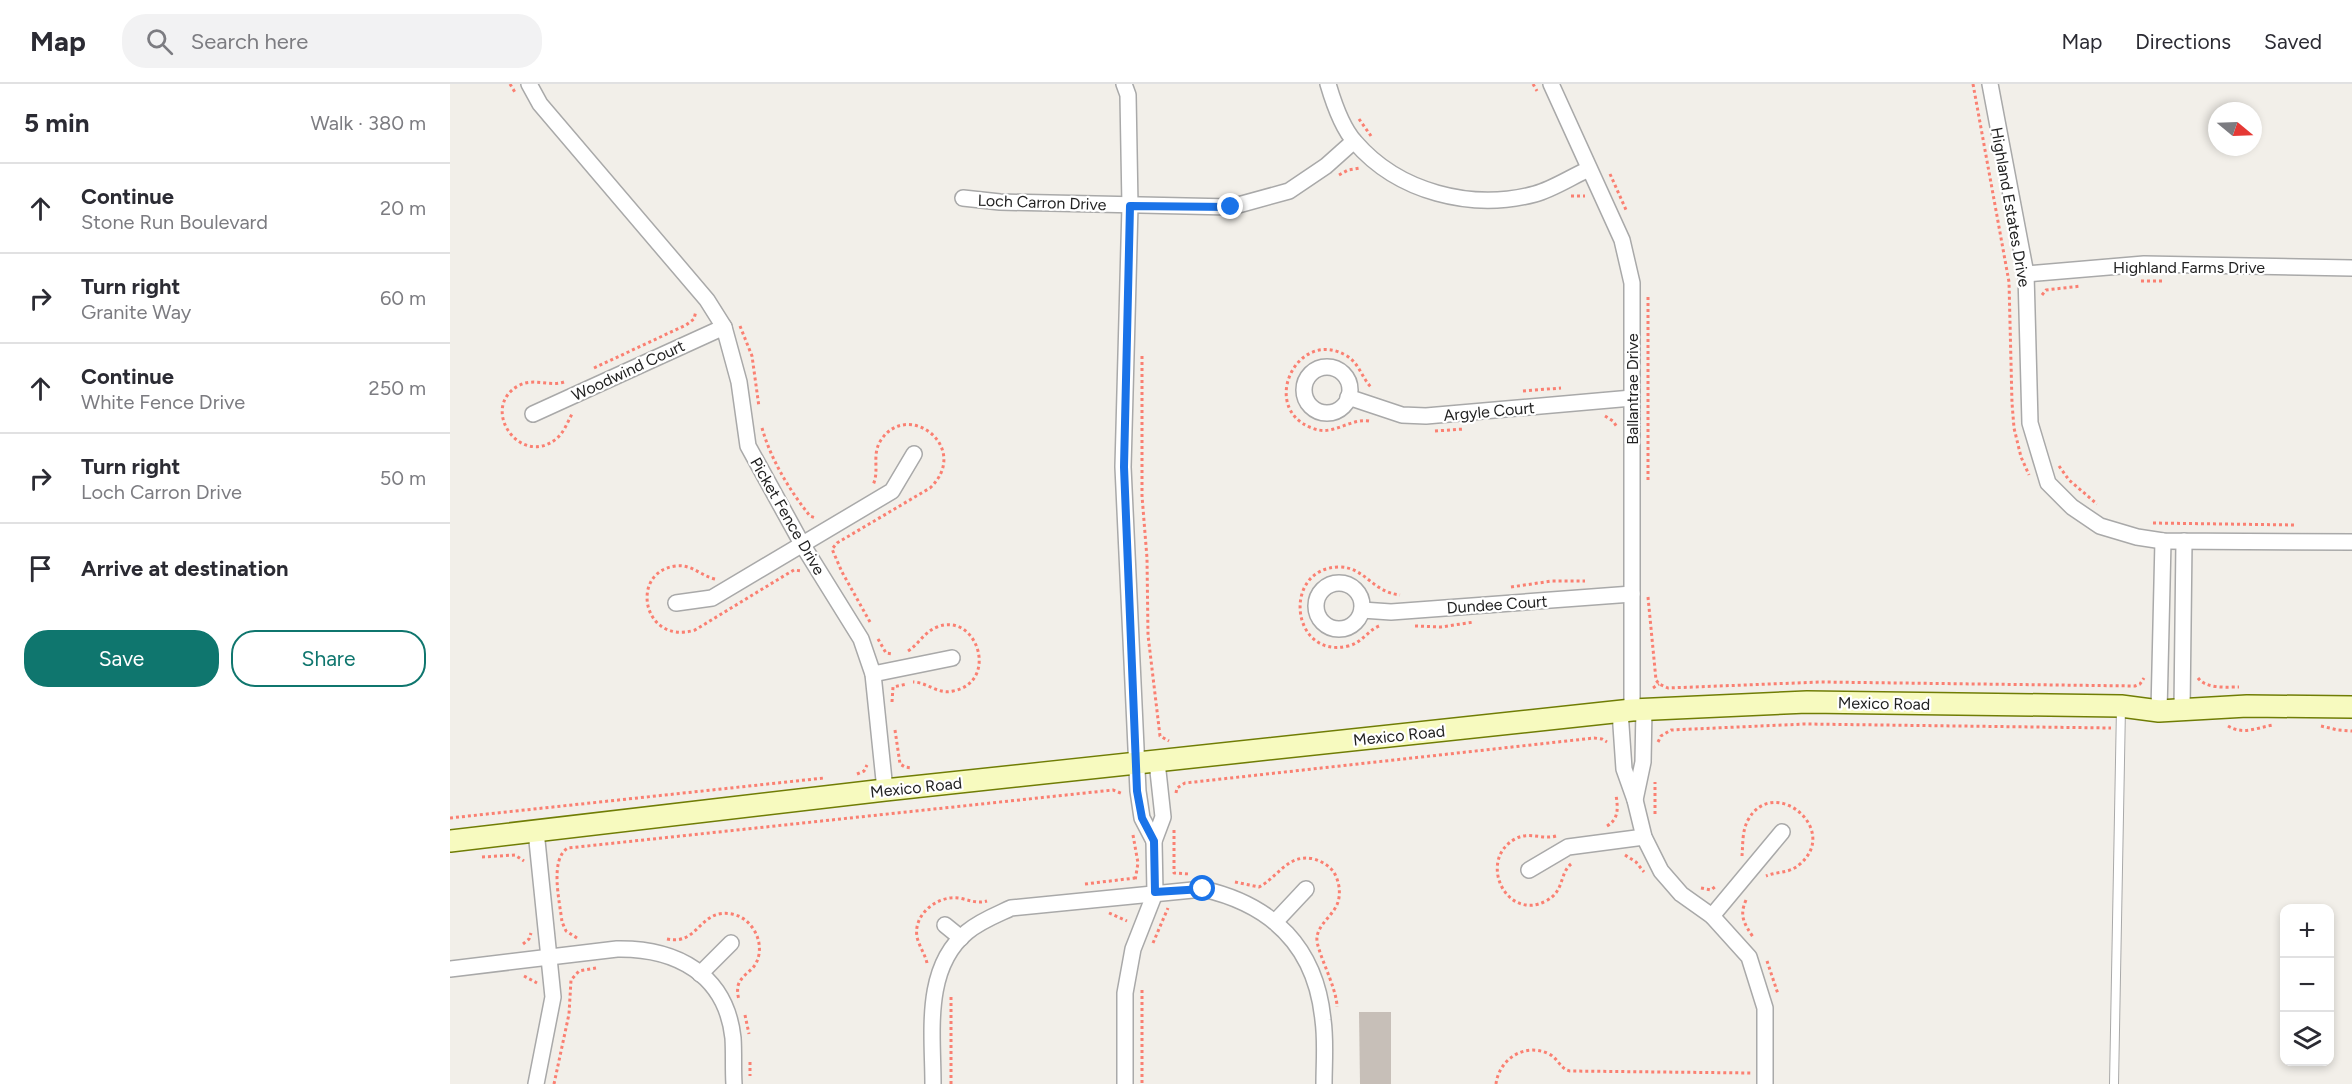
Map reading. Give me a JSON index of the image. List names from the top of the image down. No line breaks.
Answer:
{"streets":{"street":["Loch Carron Drive","Highland Estates Drive","Highland Farms Drive","Woodwind Court","Ballantrae Drive","Argyle Court","Picket Fence Drive","Dundee Court","Mexico Road"]},"crossings":[["Highland Estates Drive","Highland Farms Drive"],["Woodwind Court","Picket Fence Drive"],["Ballantrae Drive","Argyle Court"],["Ballantrae Drive","Dundee Court"],["Ballantrae Drive","Mexico Road"],["Picket Fence Drive","Mexico Road"]],"north":"right","page":{"header":"Map","search":"Search here","nav":["Map","Directions","Saved"],"heading":["5 min","Walk · 380 m"],"list":[["Continue","Stone Run Boulevard","20 m"],["Turn right","Granite Way","60 m"],["Continue","White Fence Drive","250 m"],["Turn right","Loch Carron Drive","50 m"],"Arrive at destination"],"buttons":["Save","Share"],"map_buttons":["+","−"]}}
